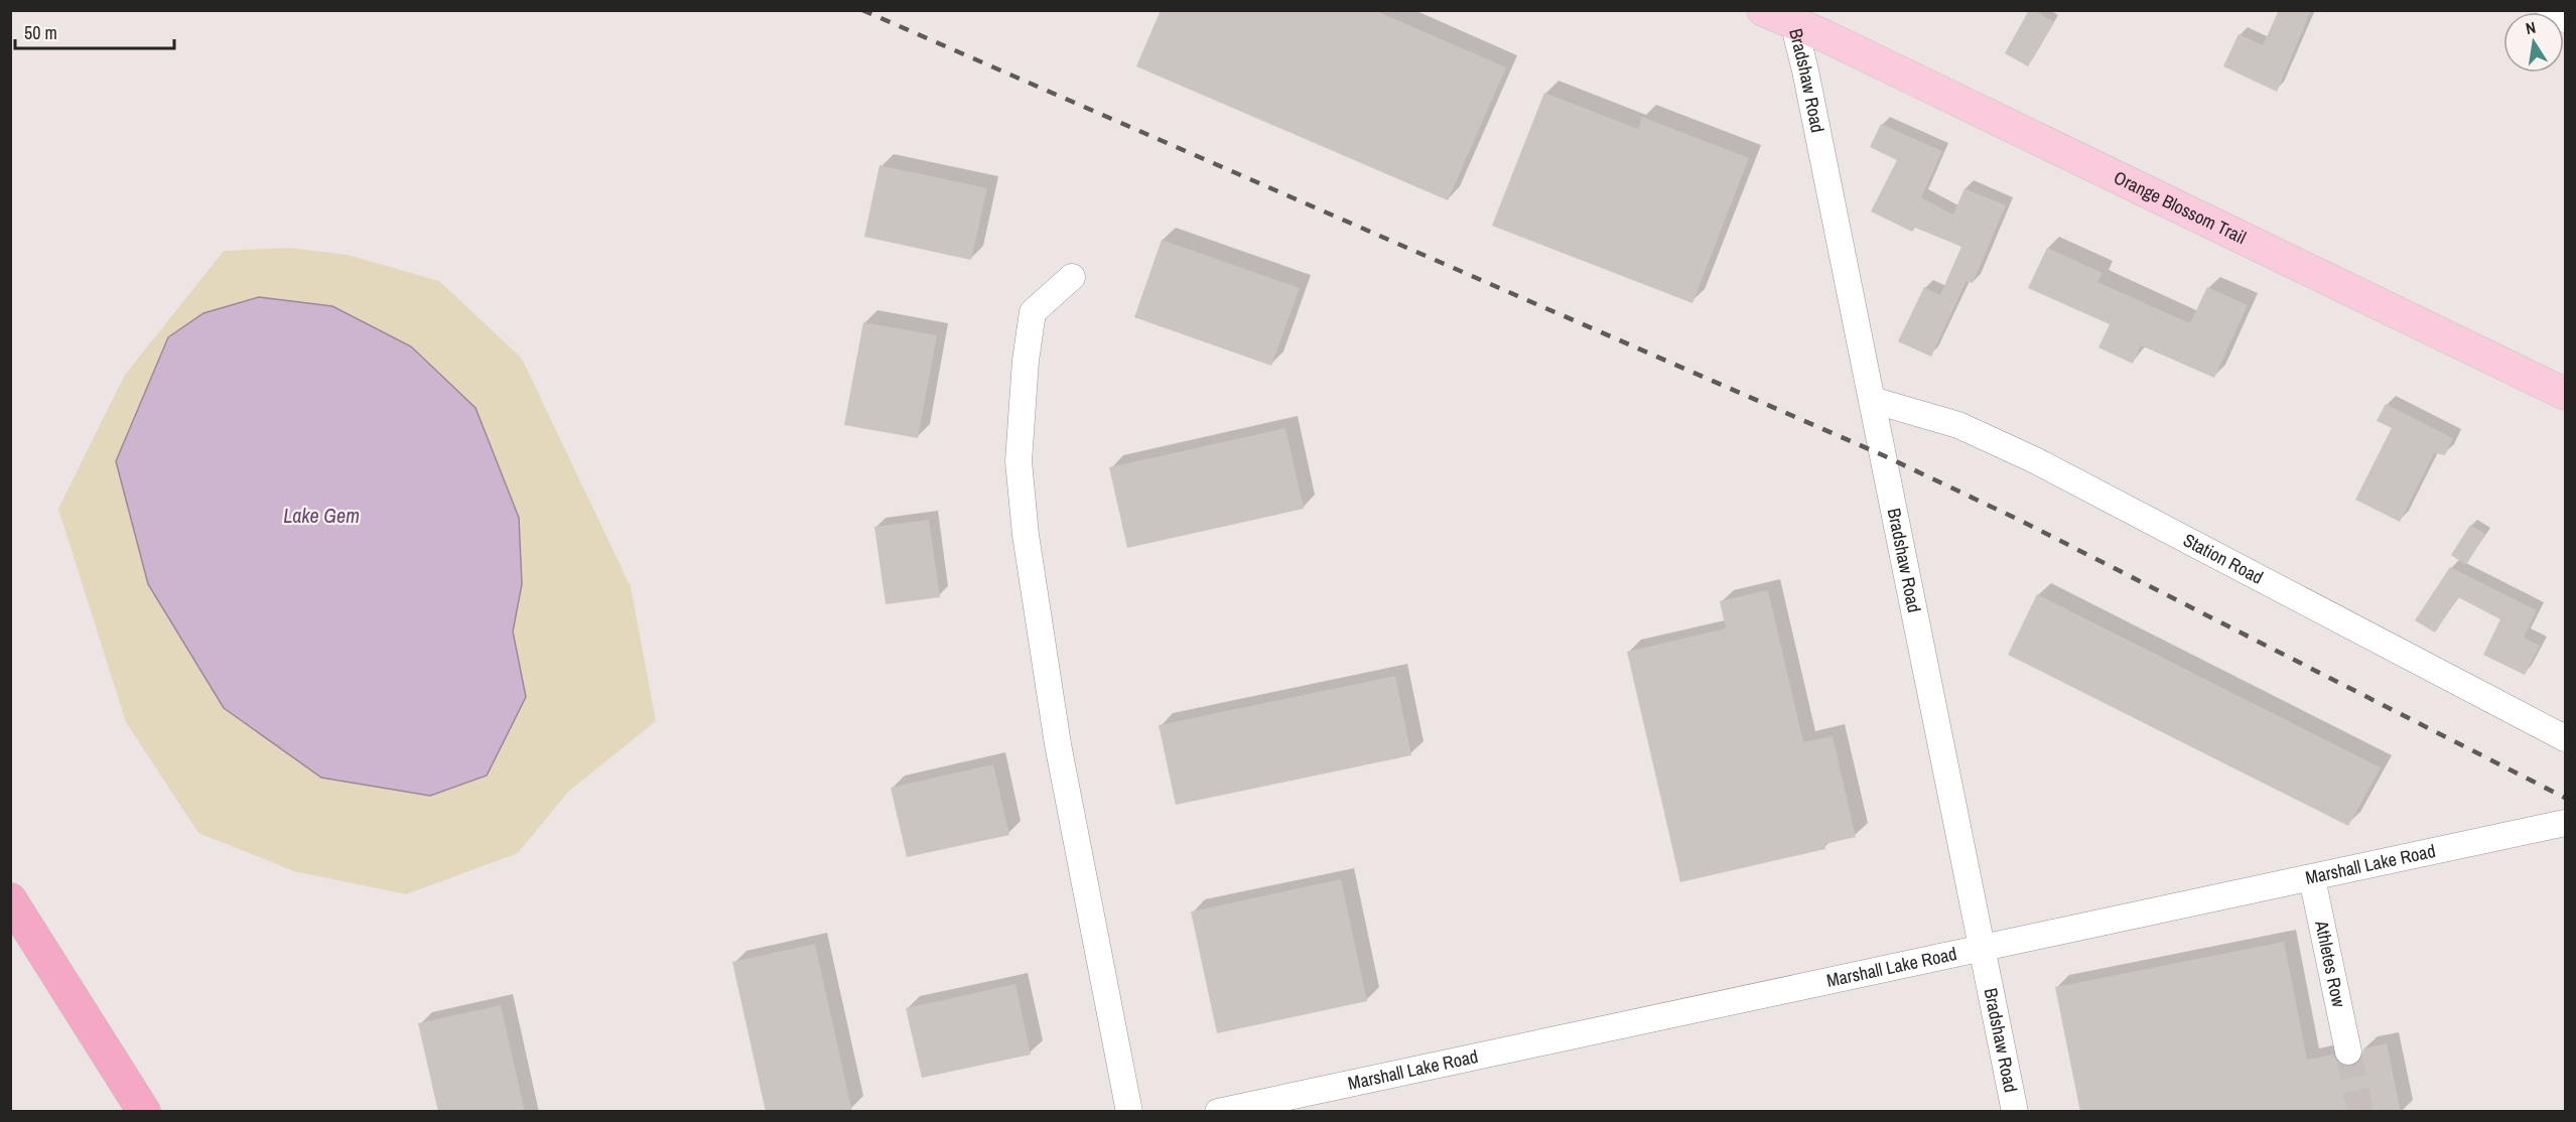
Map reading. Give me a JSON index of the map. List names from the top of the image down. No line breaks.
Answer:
{"streets":{"main road":["Orange Blossom Trail"],"street":["Bradshaw Road","Station Road","Marshall Lake Road","Athletes Row"]},"crossings":[["Bradshaw Road","Orange Blossom Trail"],["Bradshaw Road","Station Road"],["Bradshaw Road","Marshall Lake Road"],["Marshall Lake Road","Athletes Row"]],"water":["Lake Gem"],"scale_bar":"50 m","north":"top"}
